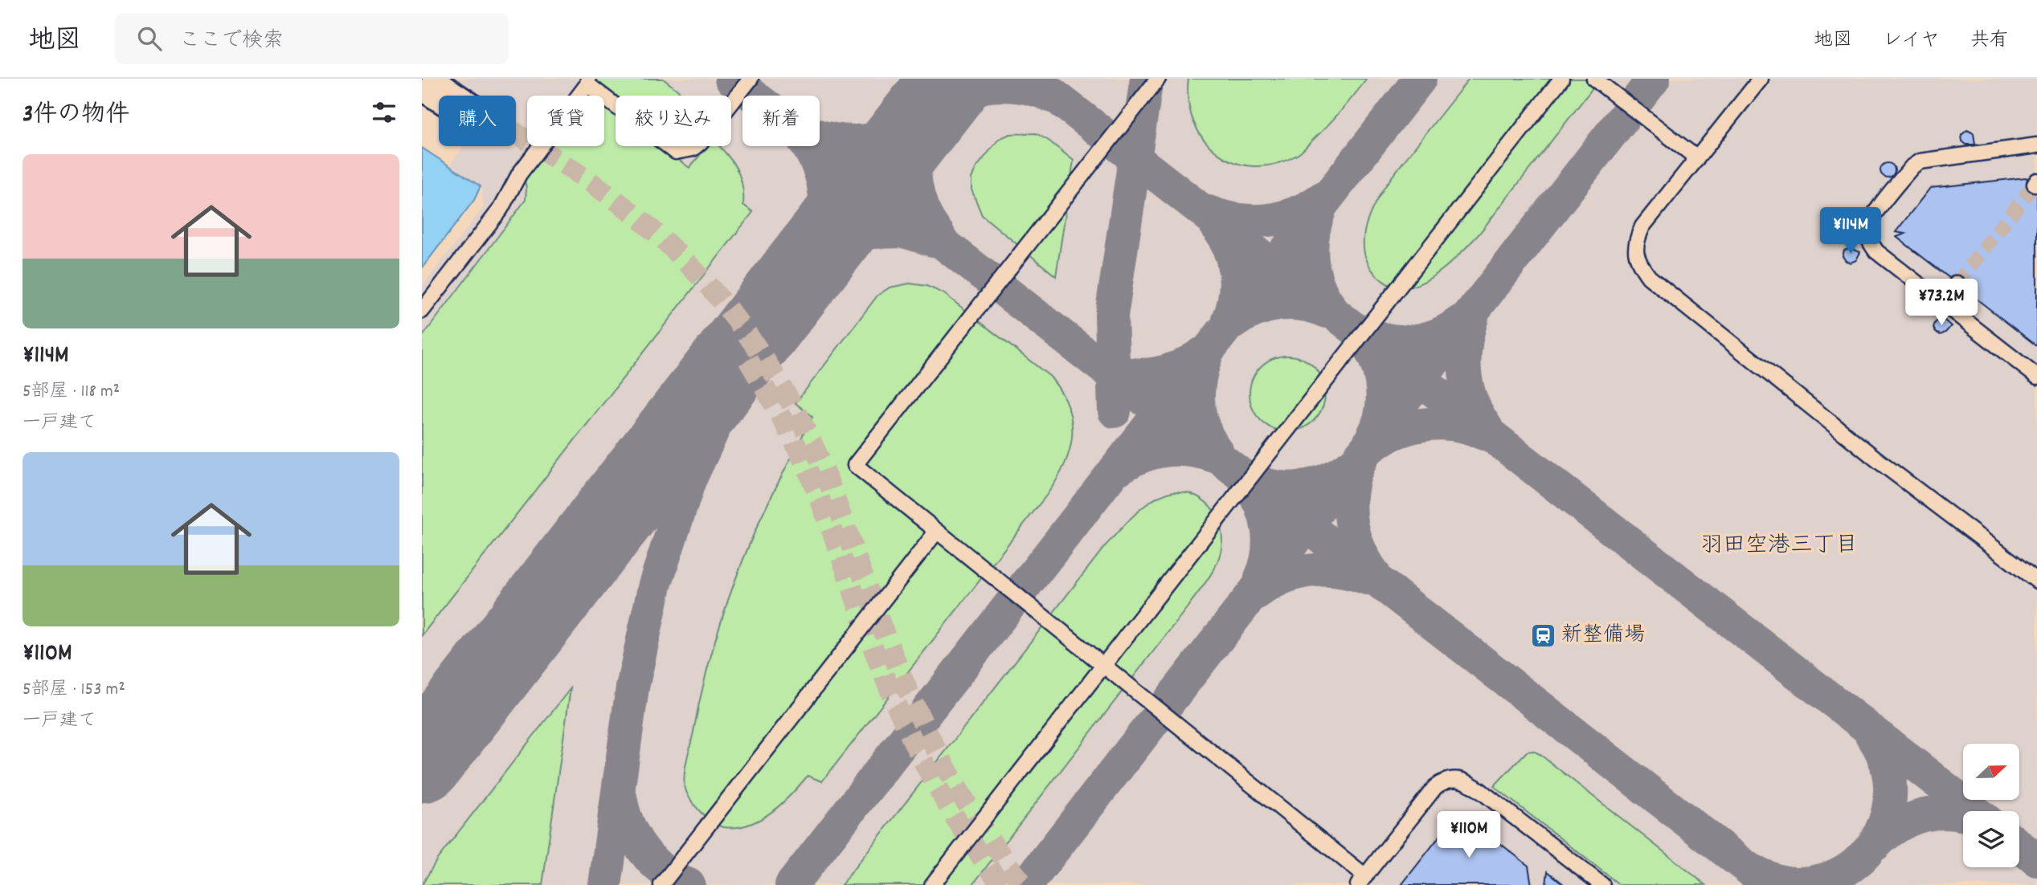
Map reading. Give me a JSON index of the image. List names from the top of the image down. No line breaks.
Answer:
{"districts":["羽田空港三丁目"],"places":{"station":["新整備場"]},"north":"right","page":{"header":"地図","search":"ここで検索","nav":["地図","レイヤ","共有"],"heading":"3件の物件","chip":["購入","賃貸","絞り込み","新着"],"list":[{"name":"¥114M","note":"5部屋 · 118 m² · 一戸建て"},{"name":"¥110M","note":"5部屋 · 153 m² · 一戸建て"}],"price":["¥114M","¥73.2M","¥110M"]}}
